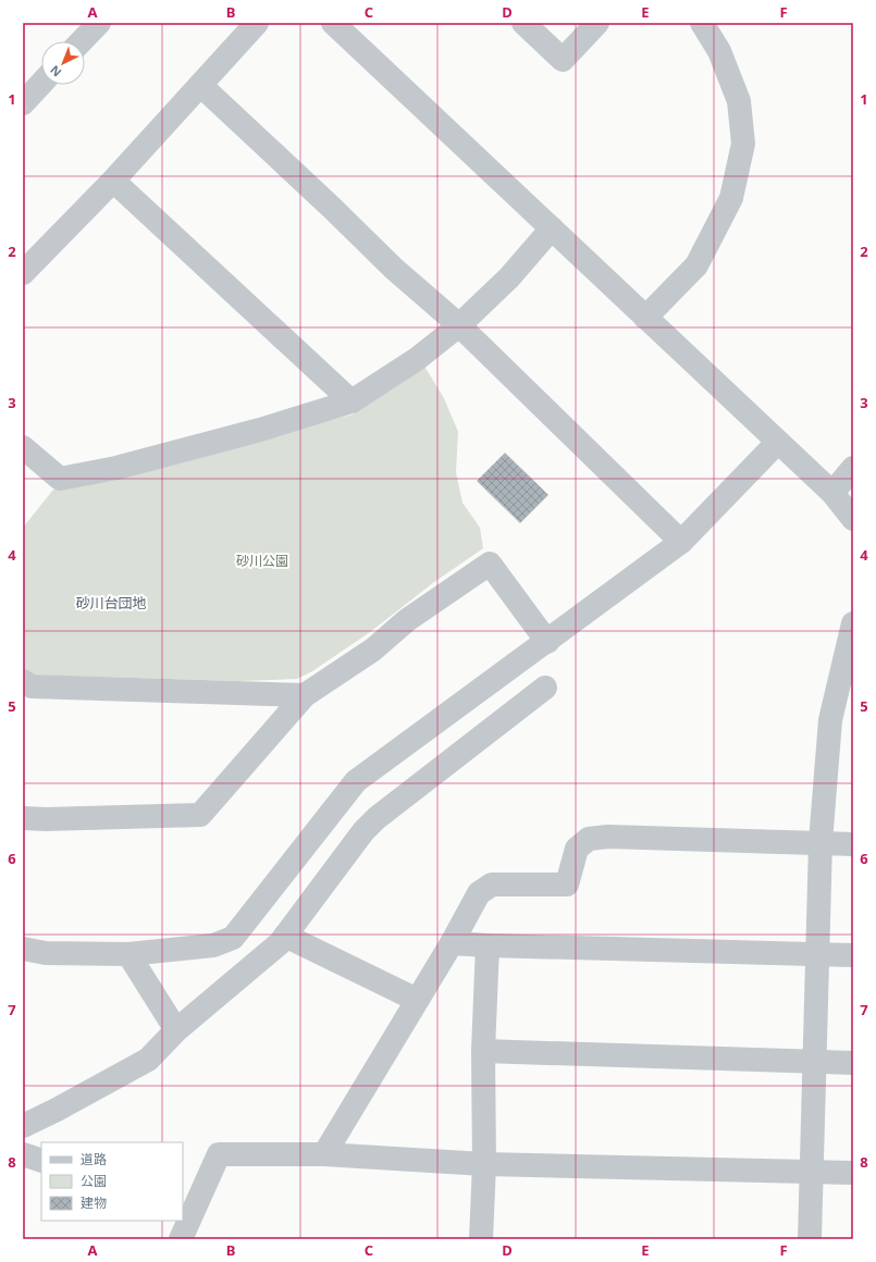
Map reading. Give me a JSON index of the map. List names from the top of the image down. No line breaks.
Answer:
{"districts":["砂川台団地"],"parks":["砂川公園"],"legend":["道路","公園","建物"],"north":"bottom left","grid":{"columns":["A","B","C","D","E","F"],"rows":["1","2","3","4","5","6","7","8"]}}
